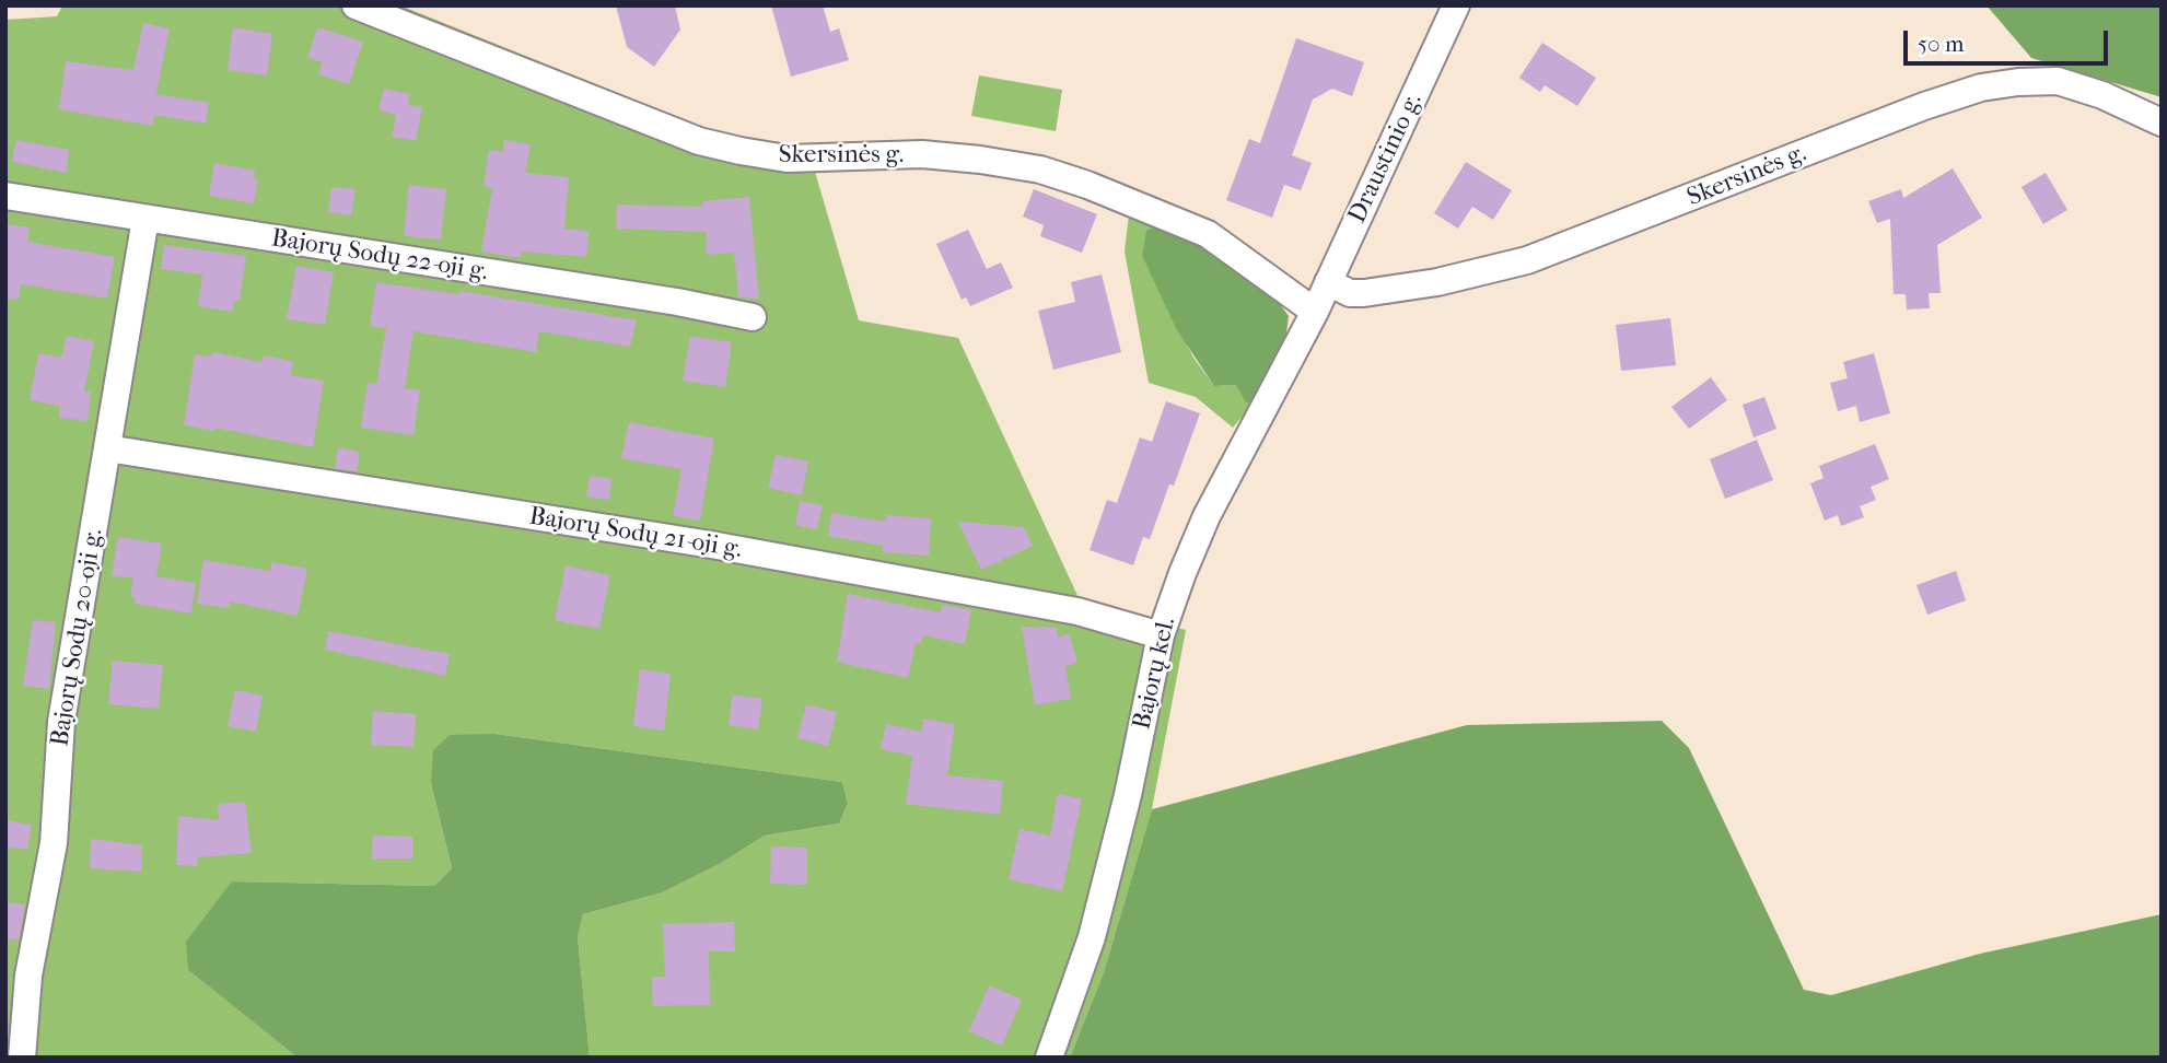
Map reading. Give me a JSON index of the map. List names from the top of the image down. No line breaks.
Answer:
{"streets":{"street":["Skersinės g.","Draustinio g.","Bajorų Sodų 22-oji g.","Bajorų Sodų 21-oji g.","Bajorų Sodų 20-oji g.","Bajorų kel."]},"crossings":[["Skersinės g.","Draustinio g."],["Skersinės g.","Bajorų kel."],["Draustinio g.","Bajorų kel."],["Bajorų Sodų 22-oji g.","Bajorų Sodų 20-oji g."],["Bajorų Sodų 21-oji g.","Bajorų Sodų 20-oji g."],["Bajorų Sodų 21-oji g.","Bajorų kel."]],"scale_bar":"50 m"}
